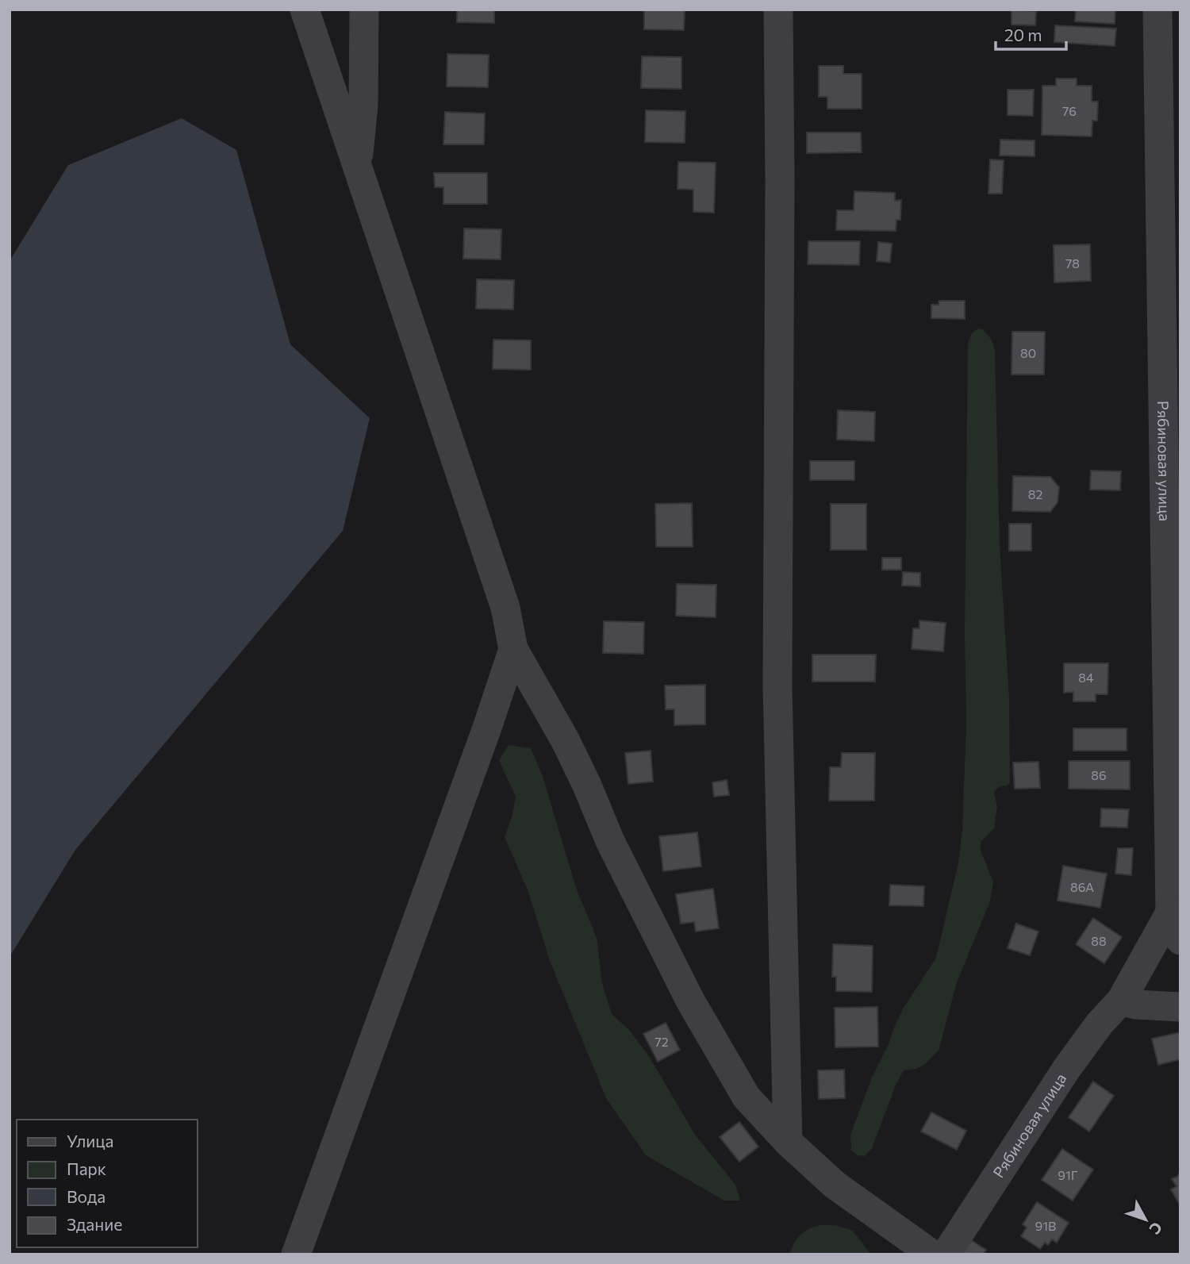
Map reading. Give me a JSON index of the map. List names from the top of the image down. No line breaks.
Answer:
{"streets":{"street":["Рябиновая улица"]},"house_numbers":["76","78","80","82","84","86","86А","88","72","91Г","91В"],"legend":["Улица","Парк","Вода","Здание"],"scale_bar":"20 m","north":"bottom right"}
